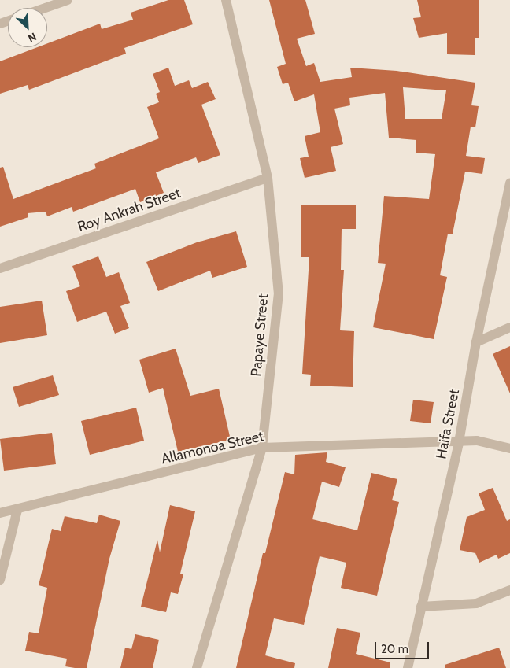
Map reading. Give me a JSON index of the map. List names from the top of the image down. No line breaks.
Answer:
{"streets":{"street":["Roy Ankrah Street","Papaye Street","Haifa Street","Allamonoa Street"]},"crossings":[["Roy Ankrah Street","Papaye Street"],["Papaye Street","Allamonoa Street"],["Haifa Street","Allamonoa Street"]],"scale_bar":"20 m","north":"bottom right"}
